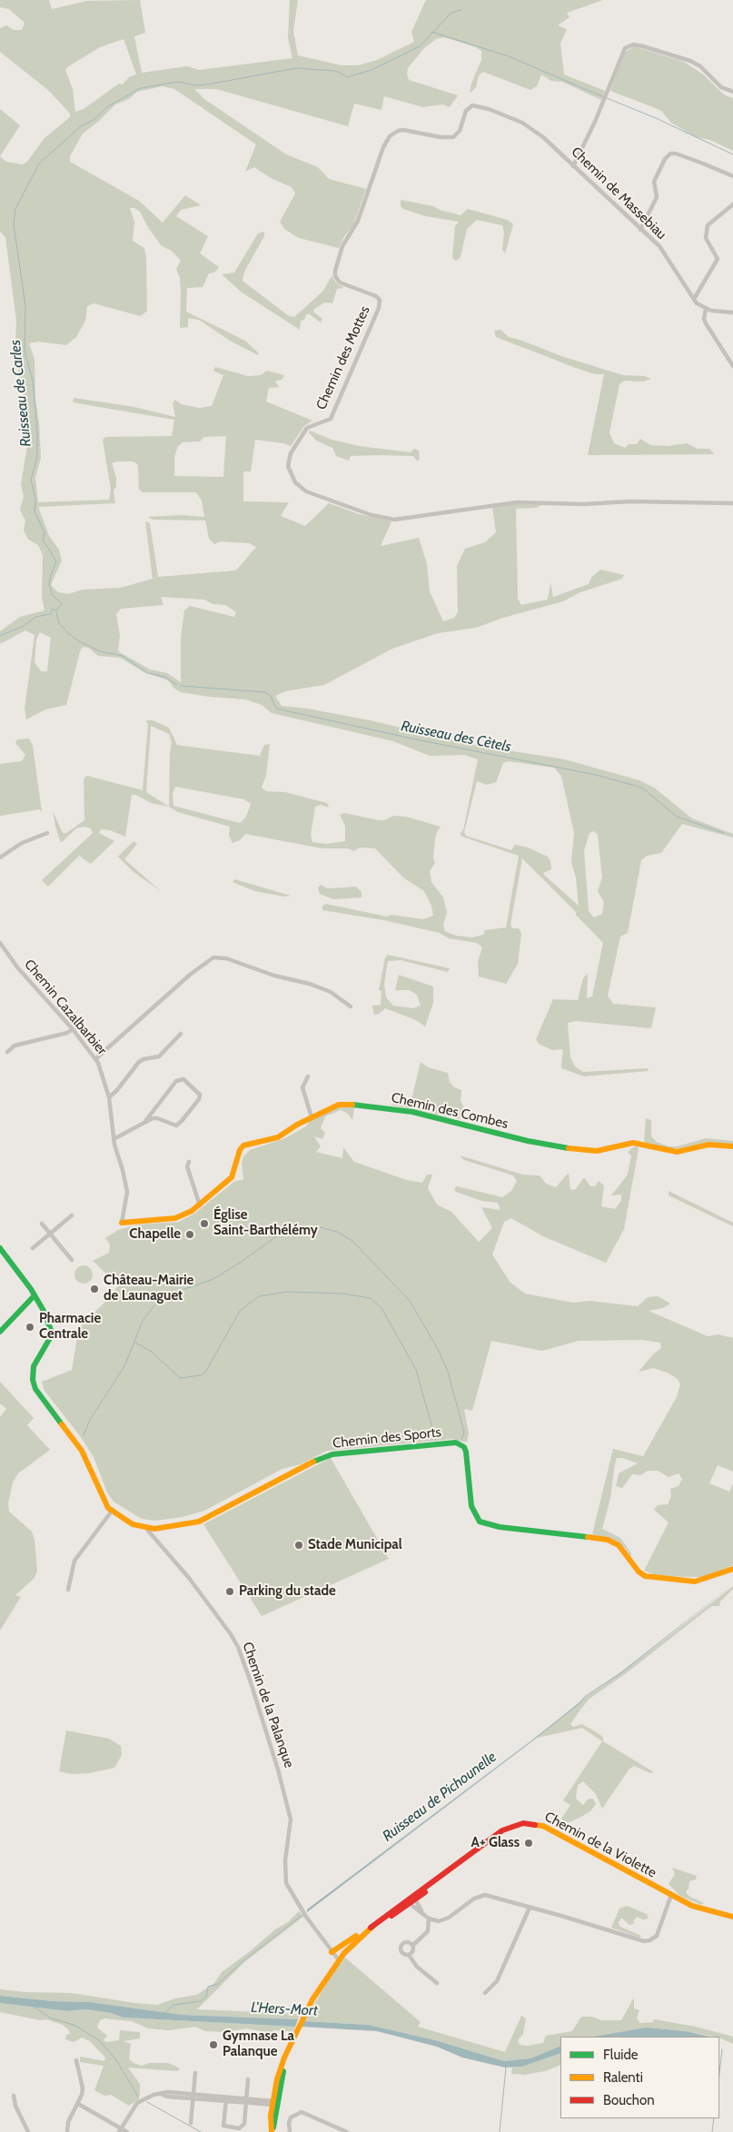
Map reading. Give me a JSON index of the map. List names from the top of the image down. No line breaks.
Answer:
{"streets":{"street":["Chemin de Massebiau","Chemin des Mottes","Chemin Cazalbarbier","Chemin des Combes","Chemin des Sports","Chemin de la Palanque","Chemin de la Violette"]},"crossings":[["Chemin de Massebiau","Chemin des Mottes"],["Chemin Cazalbarbier","Chemin des Combes"],["Chemin de la Palanque","Chemin de la Violette"]],"water":["Ruisseau de Carles","Ruisseau des Cètels","Ruisseau de Pichounelle","L'Hers-Mort"],"places":["Église Saint-Barthélémy","Chapelle","Château-Mairie de Launaguet","Pharmacie Centrale","Stade Municipal","Parking du stade","A+ Glass","Gymnase La Palanque"],"legend":["Fluide","Ralenti","Bouchon"]}
